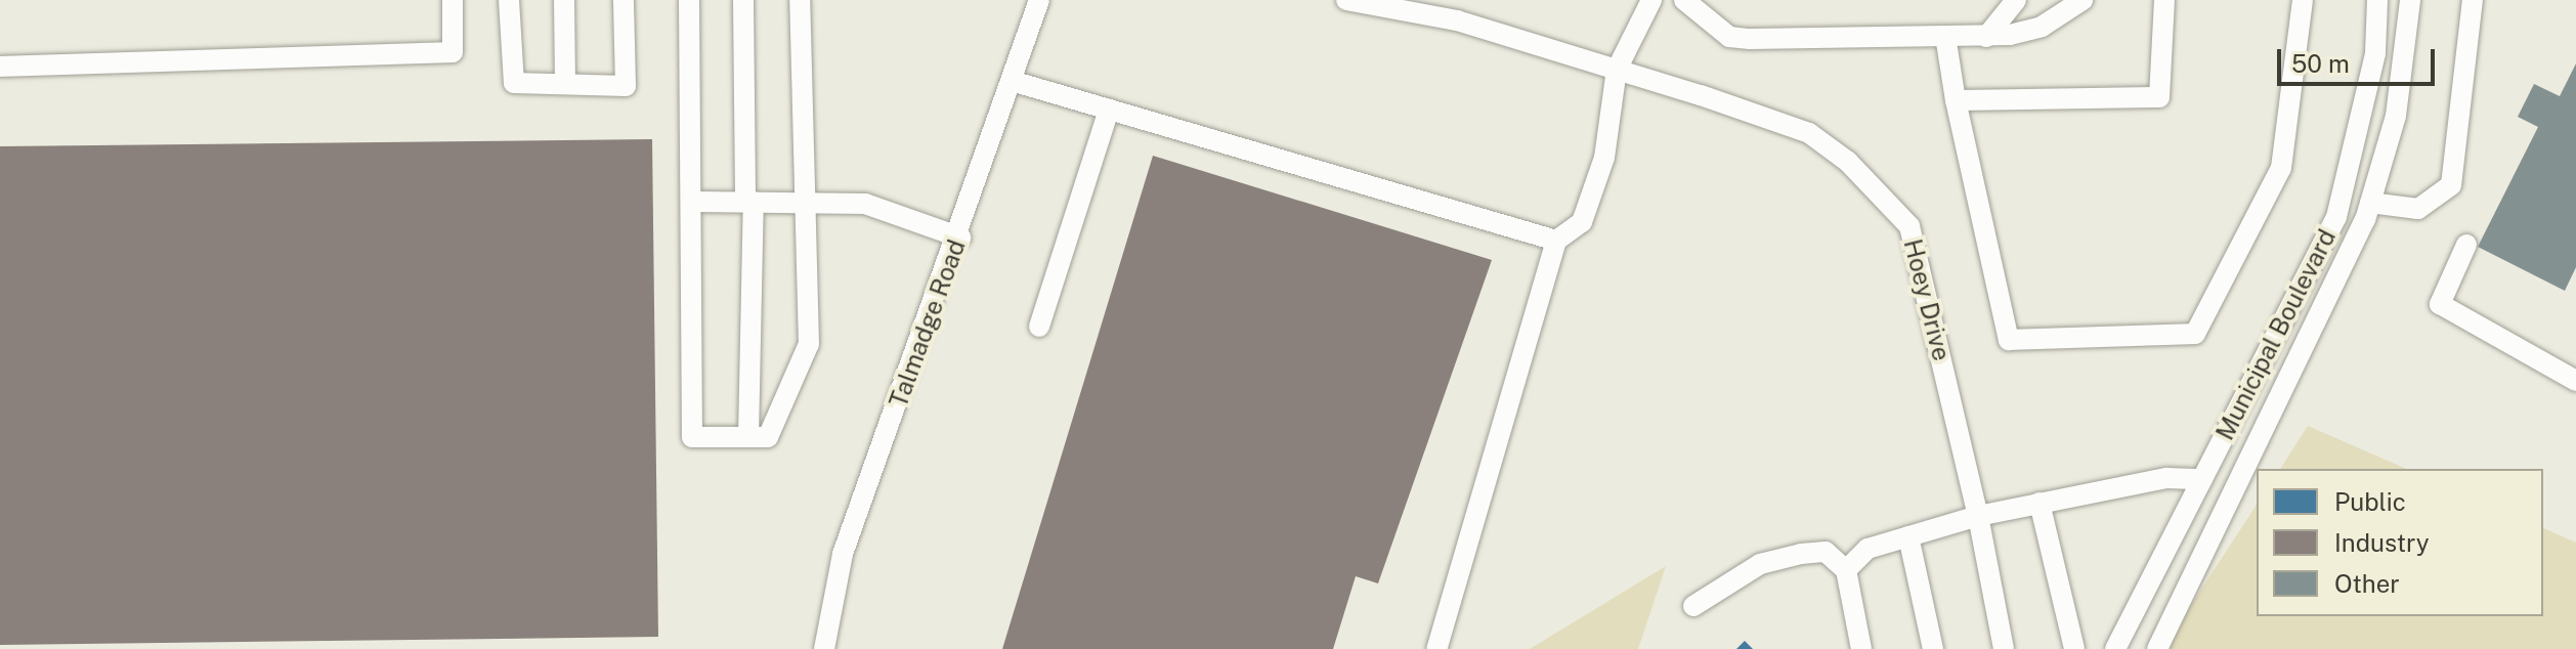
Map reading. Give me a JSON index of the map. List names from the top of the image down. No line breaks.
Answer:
{"streets":{"street":["Hoey Drive","Talmadge Road","Municipal Boulevard"]},"legend":["Public","Industry","Other"],"scale_bar":"50 m"}
